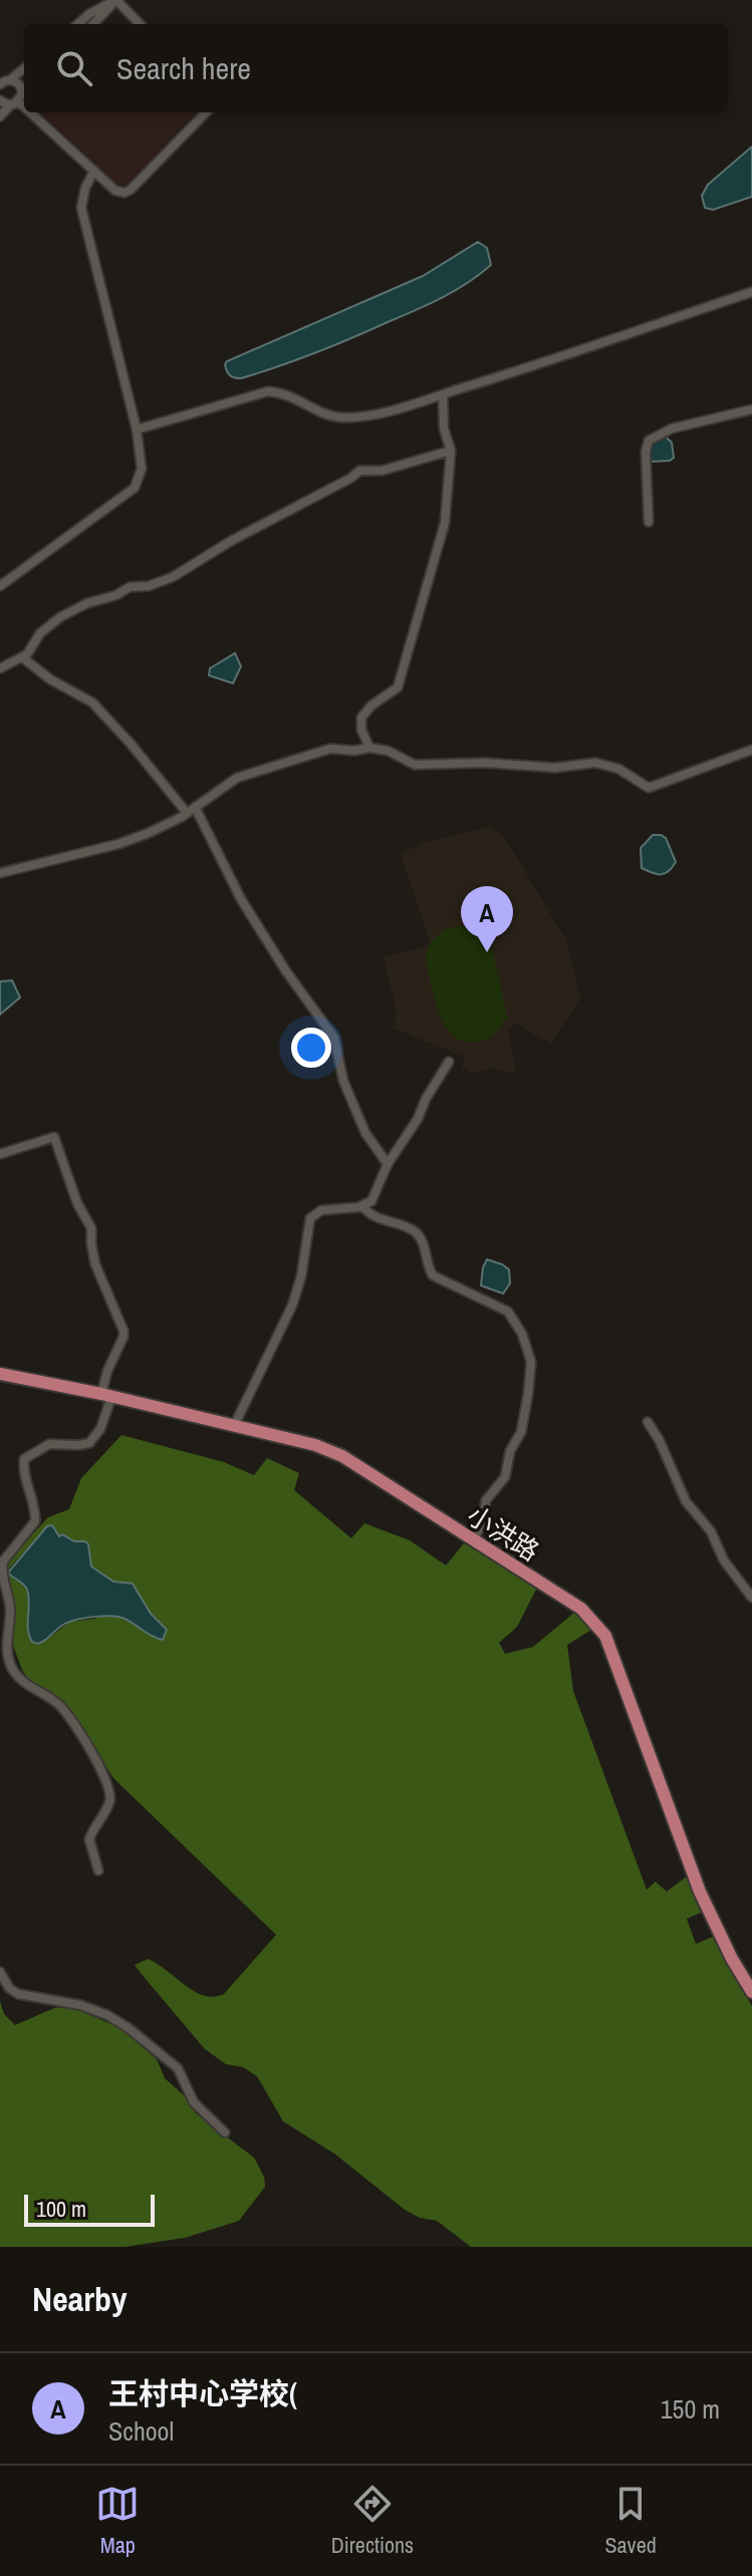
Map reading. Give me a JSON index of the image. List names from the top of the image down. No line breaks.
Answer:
{"streets":{"main road":["小洪路"]},"scale_bar":"100 m","page":{"search":"Search here","pins":"A","scale":"100 m","heading":"Nearby","list":[{"mark":"A","name":"王村中心学校(","note":"School","value":"150 m"}],"nav":["Map","Directions","Saved"]}}
